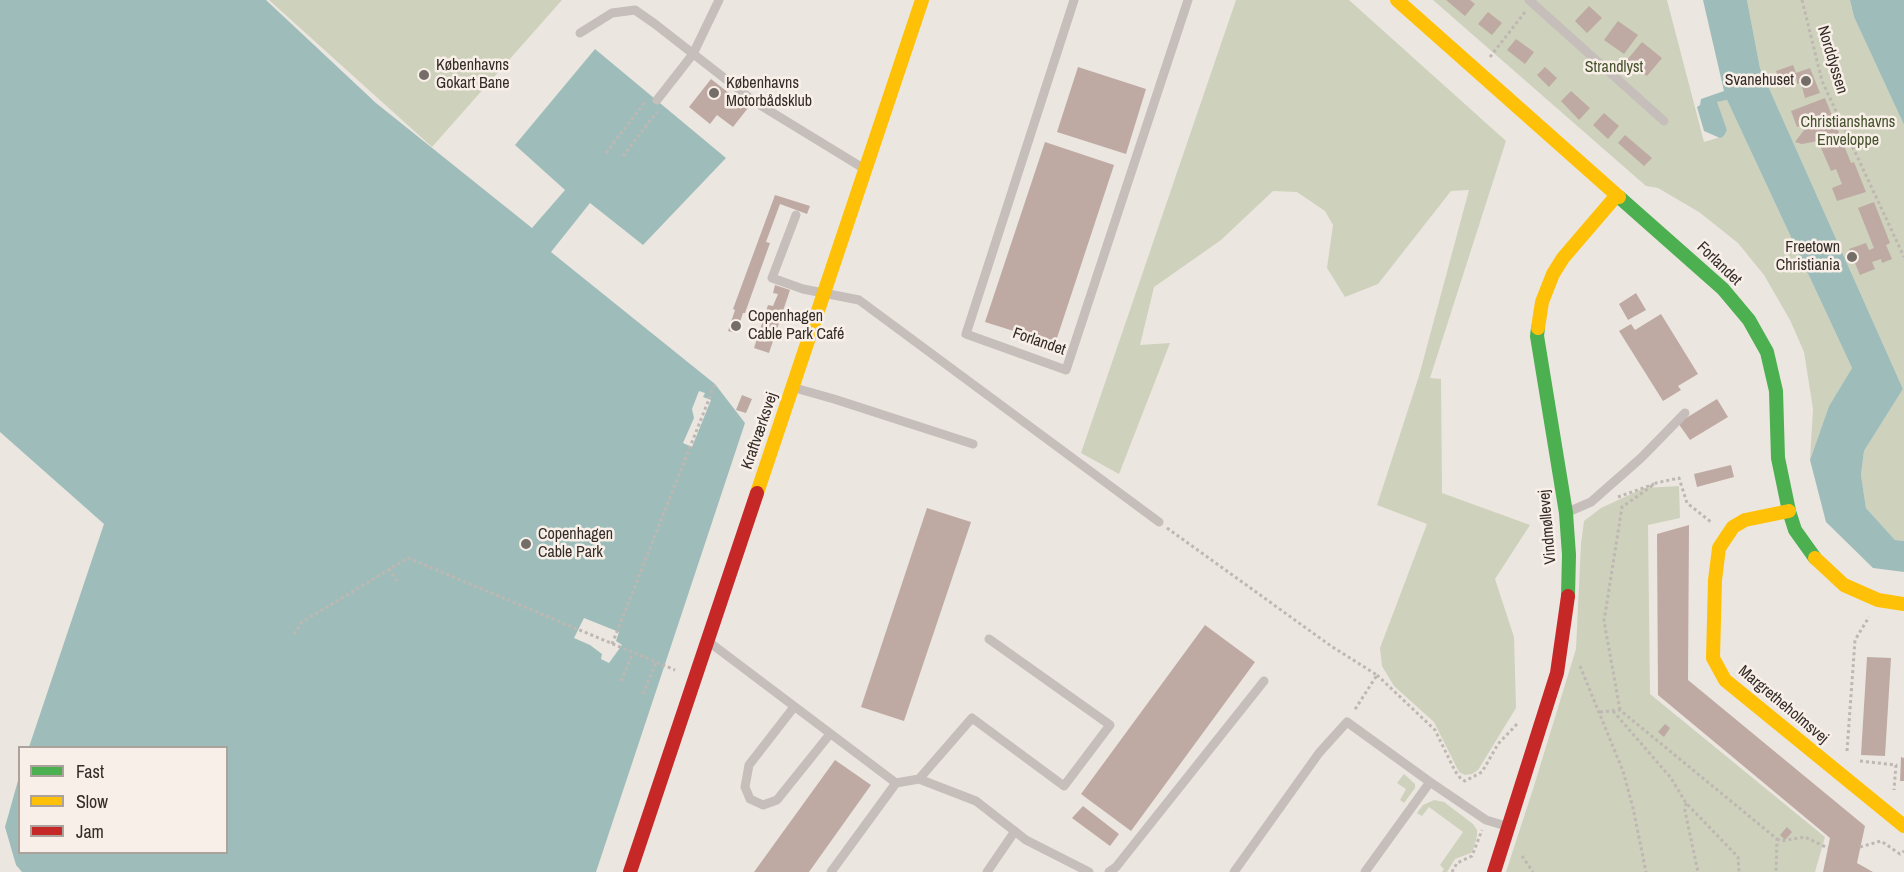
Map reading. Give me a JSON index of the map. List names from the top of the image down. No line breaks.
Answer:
{"streets":{"street":["Forlandet","Kraftværksvej","Vindmøllevej","Margretheholmsvej"],"path":["Norddyssen"]},"crossings":[["Forlandet","Vindmøllevej"]],"parks":["Strandlyst","Christianshavns Enveloppe"],"places":["Københavns Gokart Bane","Svanehuset","Københavns Motorbådsklub","Freetown Christiania","Copenhagen Cable Park Café","Copenhagen Cable Park"],"legend":["Fast","Slow","Jam"]}
